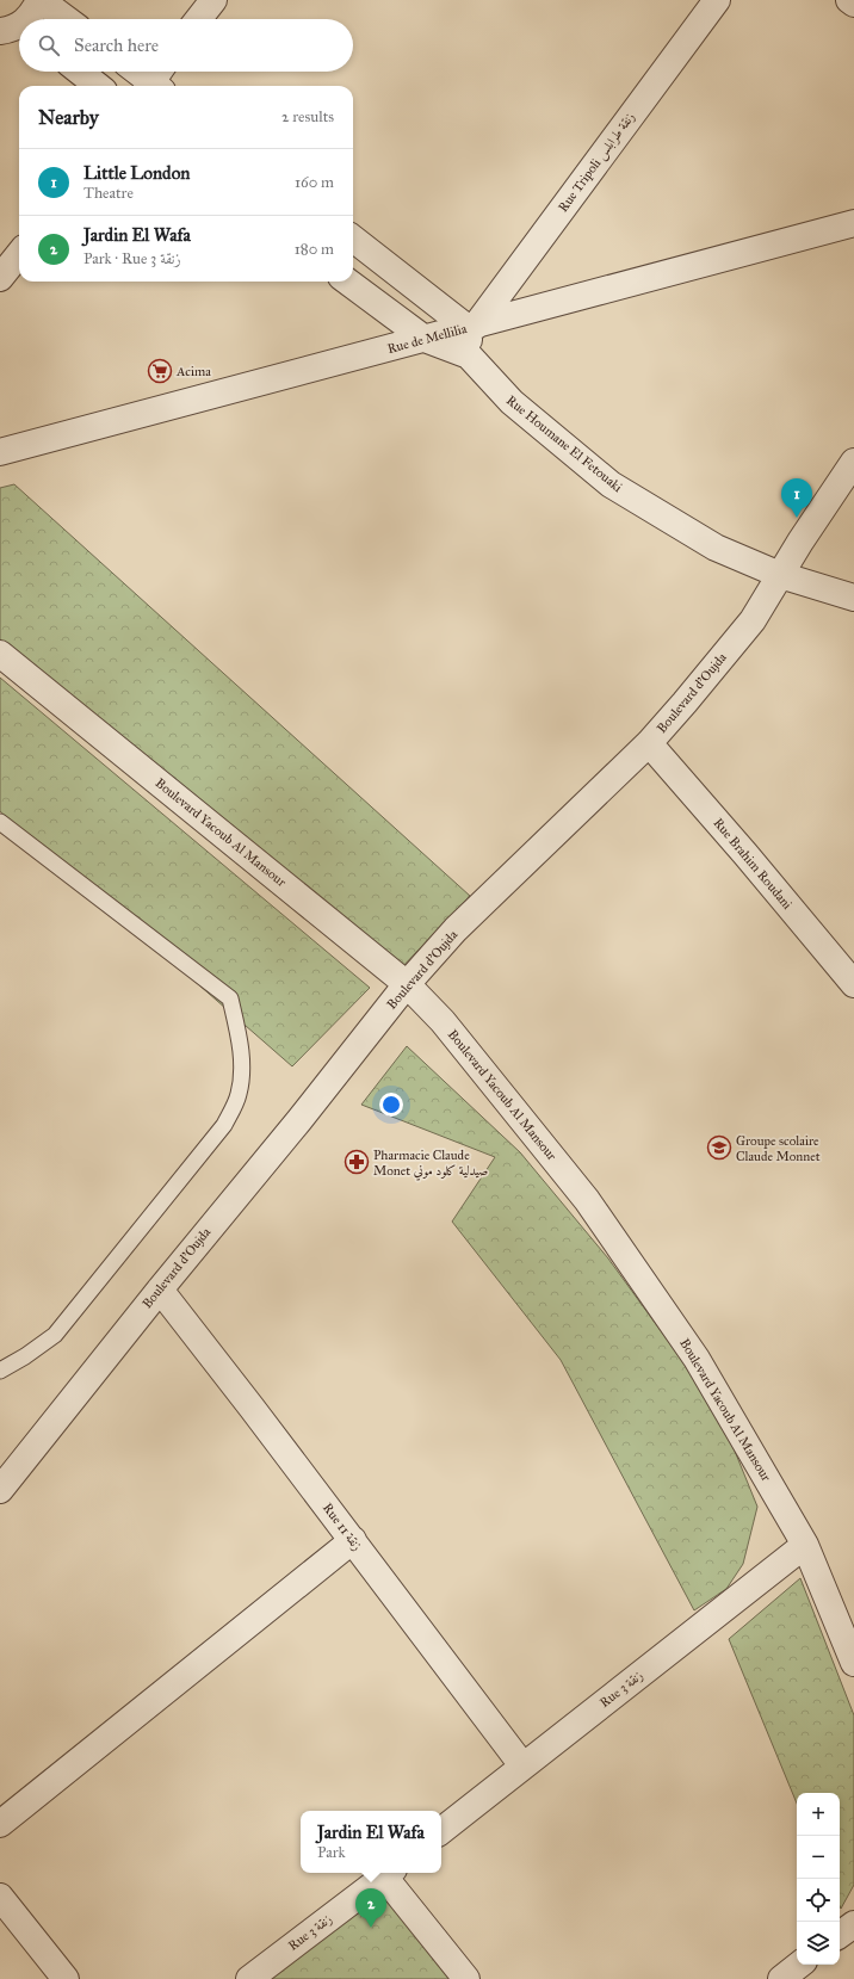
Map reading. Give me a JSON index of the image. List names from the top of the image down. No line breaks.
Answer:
{"streets":{"street":["Rue Tripoli زنقة طرابلس","Rue de Mellilia","Rue Houmane El Fetouaki","Boulevard d'Oujda","Boulevard Yacoub Al Mansour","Rue Brahim Roudani","Rue 11 زنقة","Rue 3 زنقة"]},"crossings":[["Rue Tripoli زنقة طرابلس","Rue de Mellilia"],["Rue de Mellilia","Rue Houmane El Fetouaki"],["Rue Houmane El Fetouaki","Boulevard d'Oujda"],["Boulevard d'Oujda","Boulevard Yacoub Al Mansour"],["Boulevard d'Oujda","Rue Brahim Roudani"],["Boulevard d'Oujda","Rue 11 زنقة"],["Boulevard Yacoub Al Mansour","Rue 3 زنقة"],["Rue 11 زنقة","Rue 3 زنقة"]],"places":{"supermarket":["Acima"],"school or university":["Groupe scolaire Claude Monnet"],"pharmacy":["Pharmacie Claude Monet صيدلية كلود موني"]},"page":{"search":"Search here","heading":["Nearby","2 results"],"list":[{"mark":"1","name":"Little London","note":"Theatre","value":"160 m"},{"mark":"2","name":"Jardin El Wafa","note":"Park · Rue 3 زنقة","value":"180 m"}],"pins":["1","2"],"map_buttons":["+","−"],"popup":["Jardin El Wafa","Park"]}}
